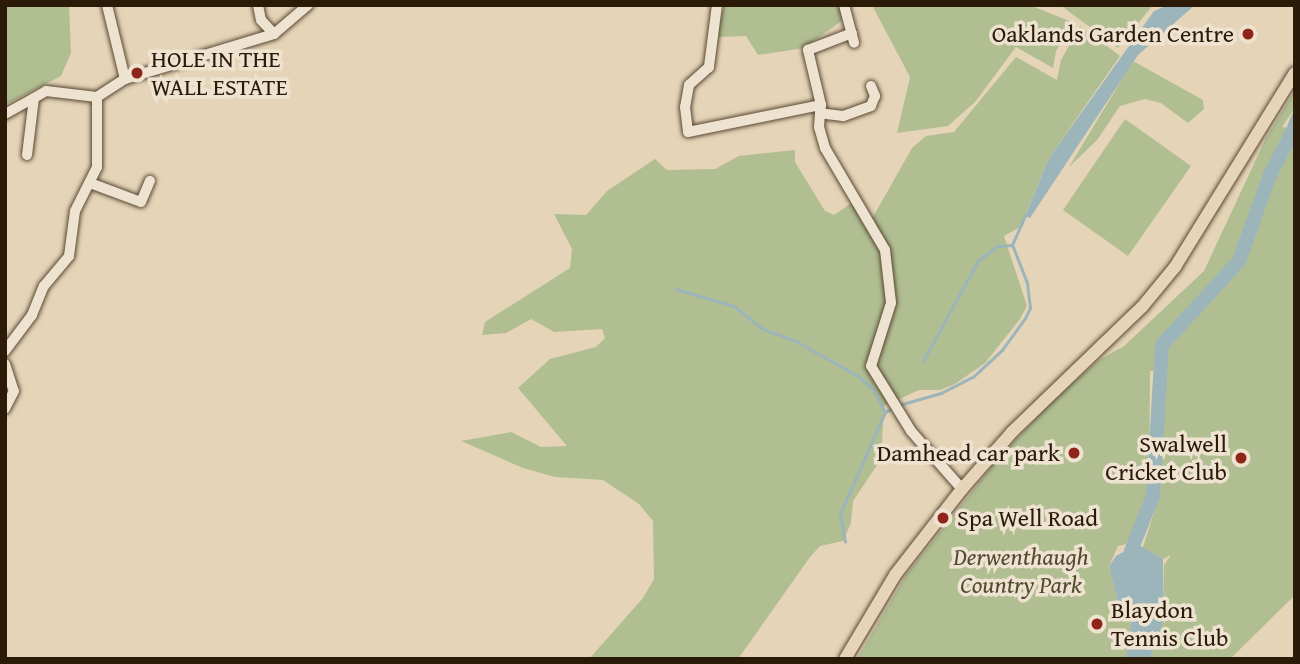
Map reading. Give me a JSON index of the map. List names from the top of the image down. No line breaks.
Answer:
{"parks":["Derwenthaugh Country Park"],"places":["Oaklands Garden Centre","HOLE IN THE WALL ESTATE","Damhead car park","Swalwell Cricket Club","Spa Well Road","Blaydon Tennis Club"]}
